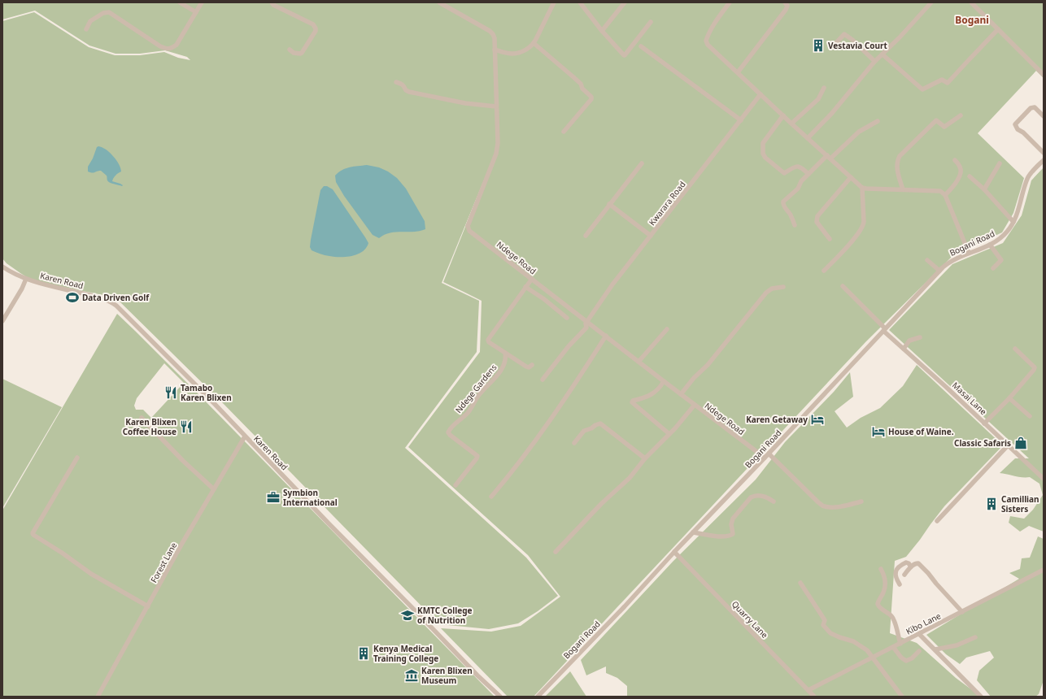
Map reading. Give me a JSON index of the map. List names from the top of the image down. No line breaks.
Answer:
{"streets":{"street":["Kwarara Road","Bogani Road","Ndege Road","Karen Road","Ndege Gardens","Masai Lane","Forest Lane","Quarry Lane","Kibo Lane"]},"crossings":[["Kwarara Road","Ndege Road"],["Bogani Road","Ndege Road"],["Bogani Road","Masai Lane"],["Bogani Road","Quarry Lane"],["Karen Road","Forest Lane"],["Quarry Lane","Kibo Lane"]],"districts":["Bogani"],"places":{"building":["Vestavia Court","Camillian Sisters","Kenya Medical Training College"],"sports":["Data Driven Golf"],"restaurant":["Tamabo Karen Blixen","Karen Blixen Coffee House"],"hotel":["Karen Getaway","House of Waine."],"shop":["Classic Safaris"],"office":["Symbion International"],"school or university":["KMTC College of Nutrition"],"museum":["Karen Blixen Museum"]}}
